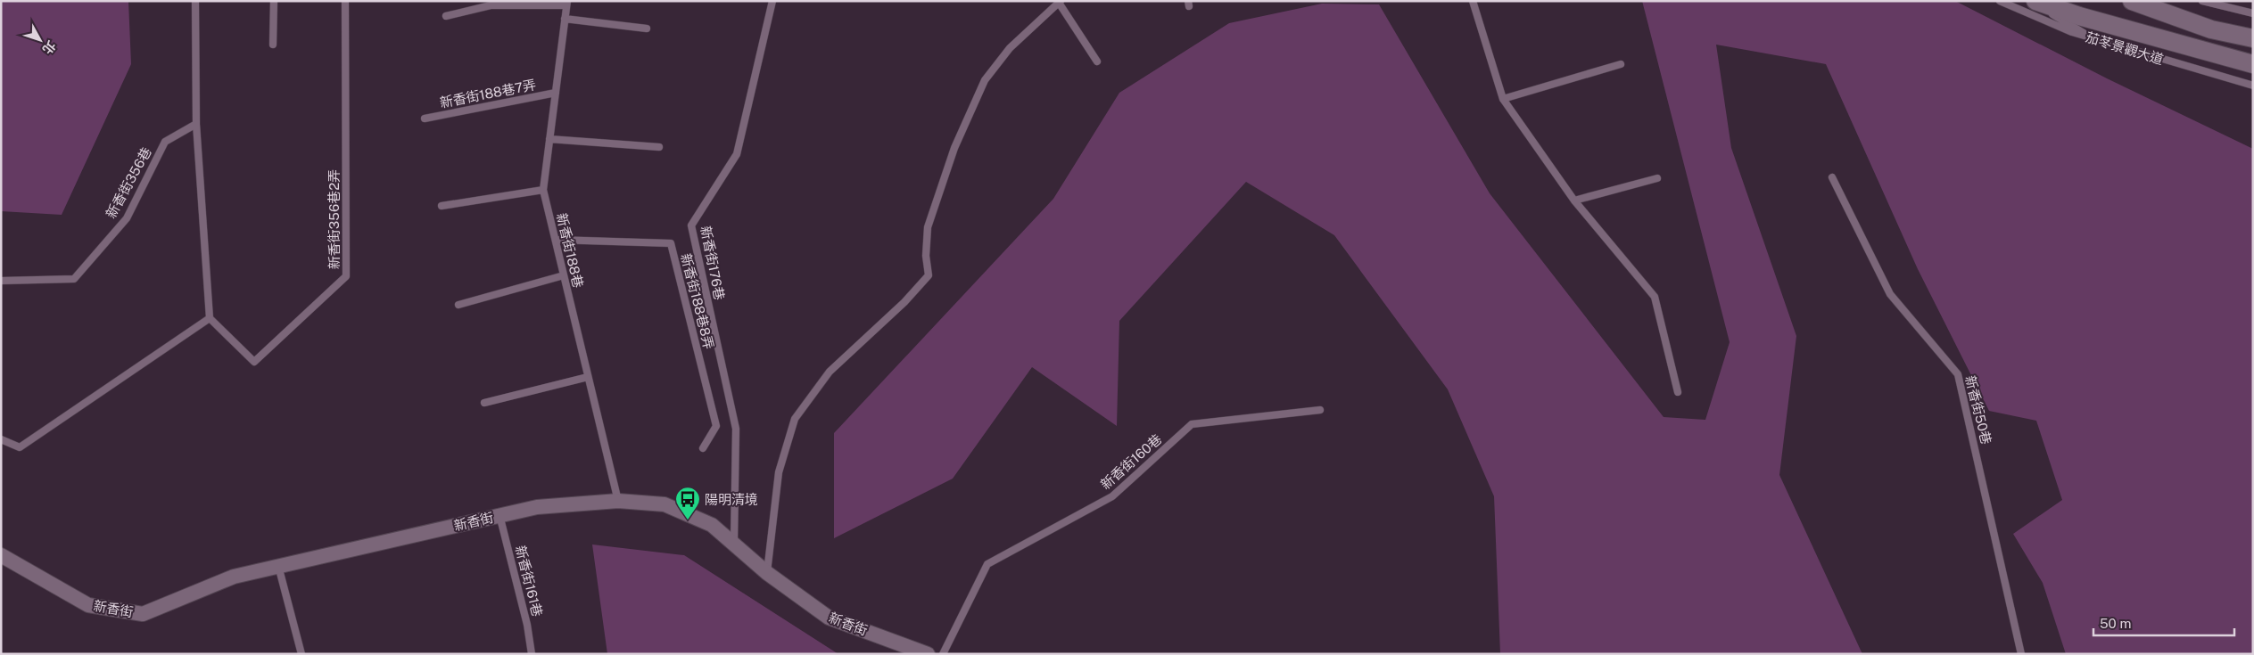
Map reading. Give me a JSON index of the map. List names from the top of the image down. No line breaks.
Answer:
{"streets":{"street":["茄苳景觀大道","新香街"],"lane":["新香街188巷7弄","新香街356巷","新香街356巷2弄","新香街188巷","新香街176巷","新香街188巷8弄","新香街50巷","新香街160巷","新香街161巷"]},"crossings":[["新香街188巷7弄","新香街188巷"],["新香街188巷","新香街188巷8弄"],["新香街188巷","新香街"],["新香街176巷","新香街"],["新香街","新香街161巷"]],"places":{"bus stop":["陽明清境"]},"scale_bar":"50 m","north":"bottom right"}
